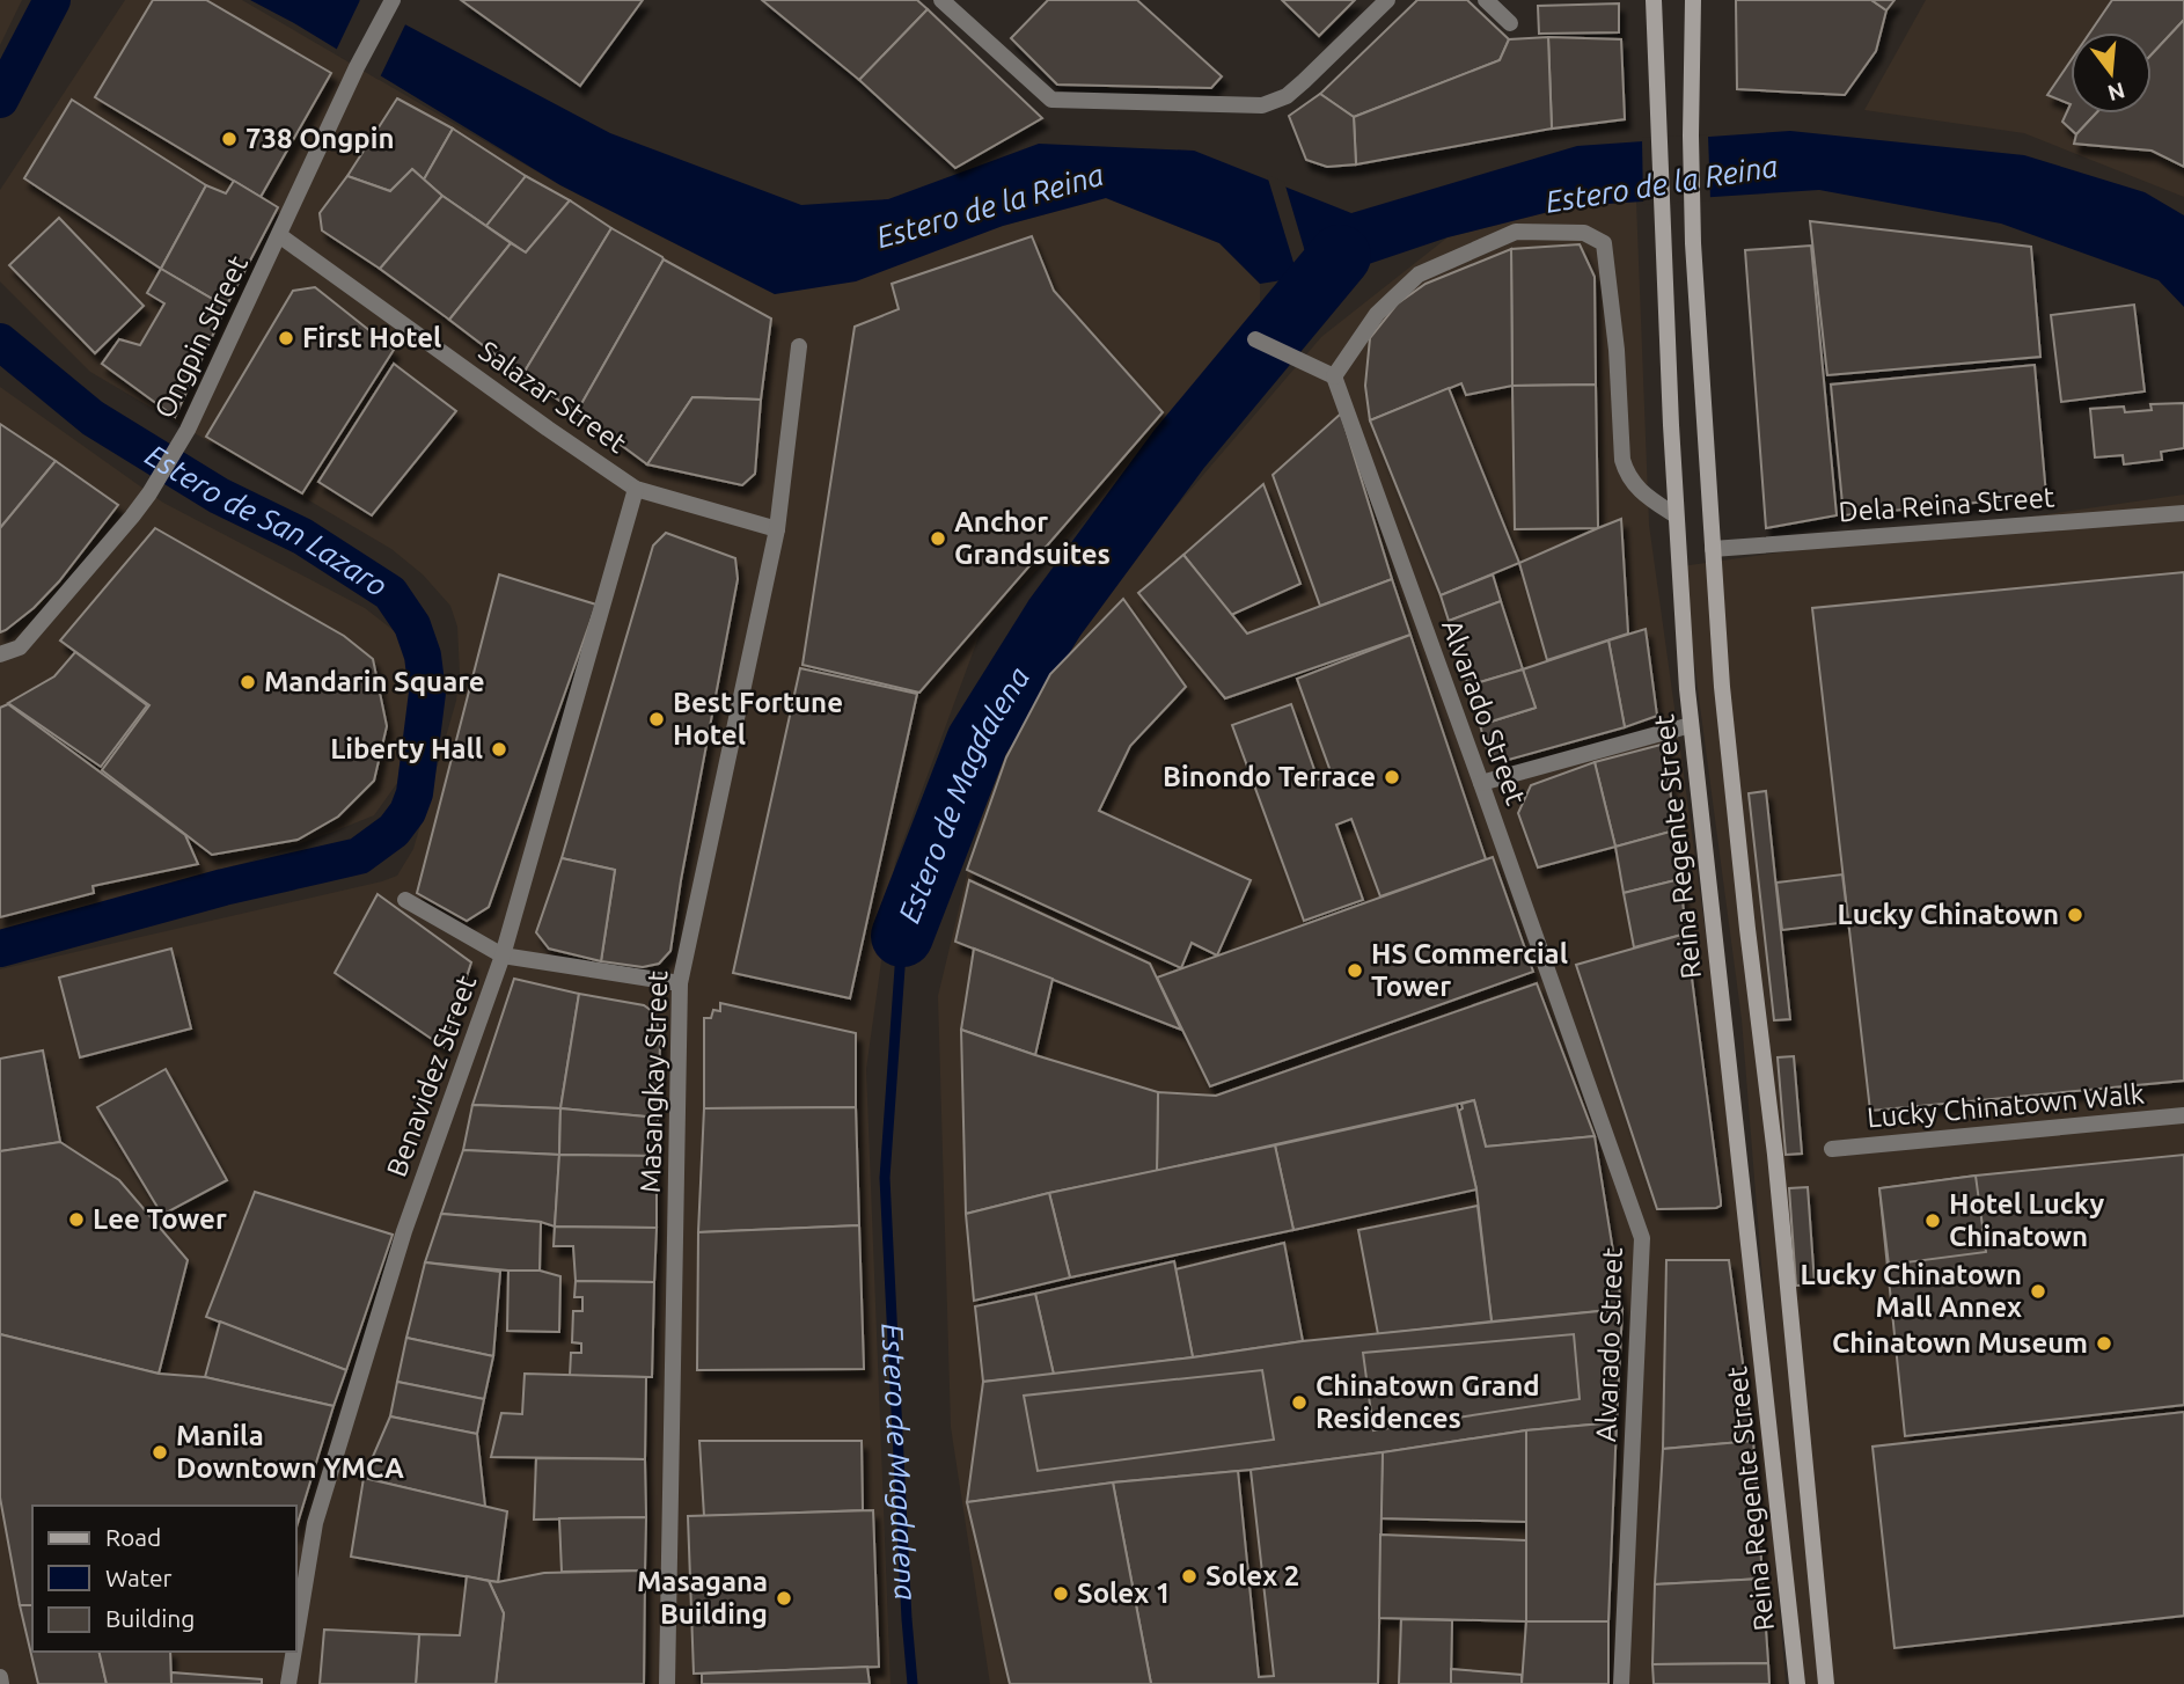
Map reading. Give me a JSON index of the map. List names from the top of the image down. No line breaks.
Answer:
{"streets":{"main road":["Reina Regente Street"],"street":["Ongpin Street","Salazar Street","Dela Reina Street","Alvarado Street","Benavidez Street","Masangkay Street","Lucky Chinatown Walk"]},"crossings":[["Ongpin Street","Salazar Street"],["Salazar Street","Benavidez Street"],["Salazar Street","Masangkay Street"],["Dela Reina Street","Reina Regente Street"]],"water":["Estero de la Reina","Estero de San Lazaro","Estero de Magdalena"],"places":["738 Ongpin","First Hotel","Anchor Grandsuites","Mandarin Square","Best Fortune Hotel","Liberty Hall","Binondo Terrace","Lucky Chinatown","HS Commercial Tower","Lee Tower","Hotel Lucky Chinatown","Lucky Chinatown Mall Annex","Chinatown Museum","Chinatown Grand Residences","Manila Downtown YMCA","Solex 2","Solex 1","Masagana Building"],"legend":["Road","Water","Building"],"north":"bottom"}
